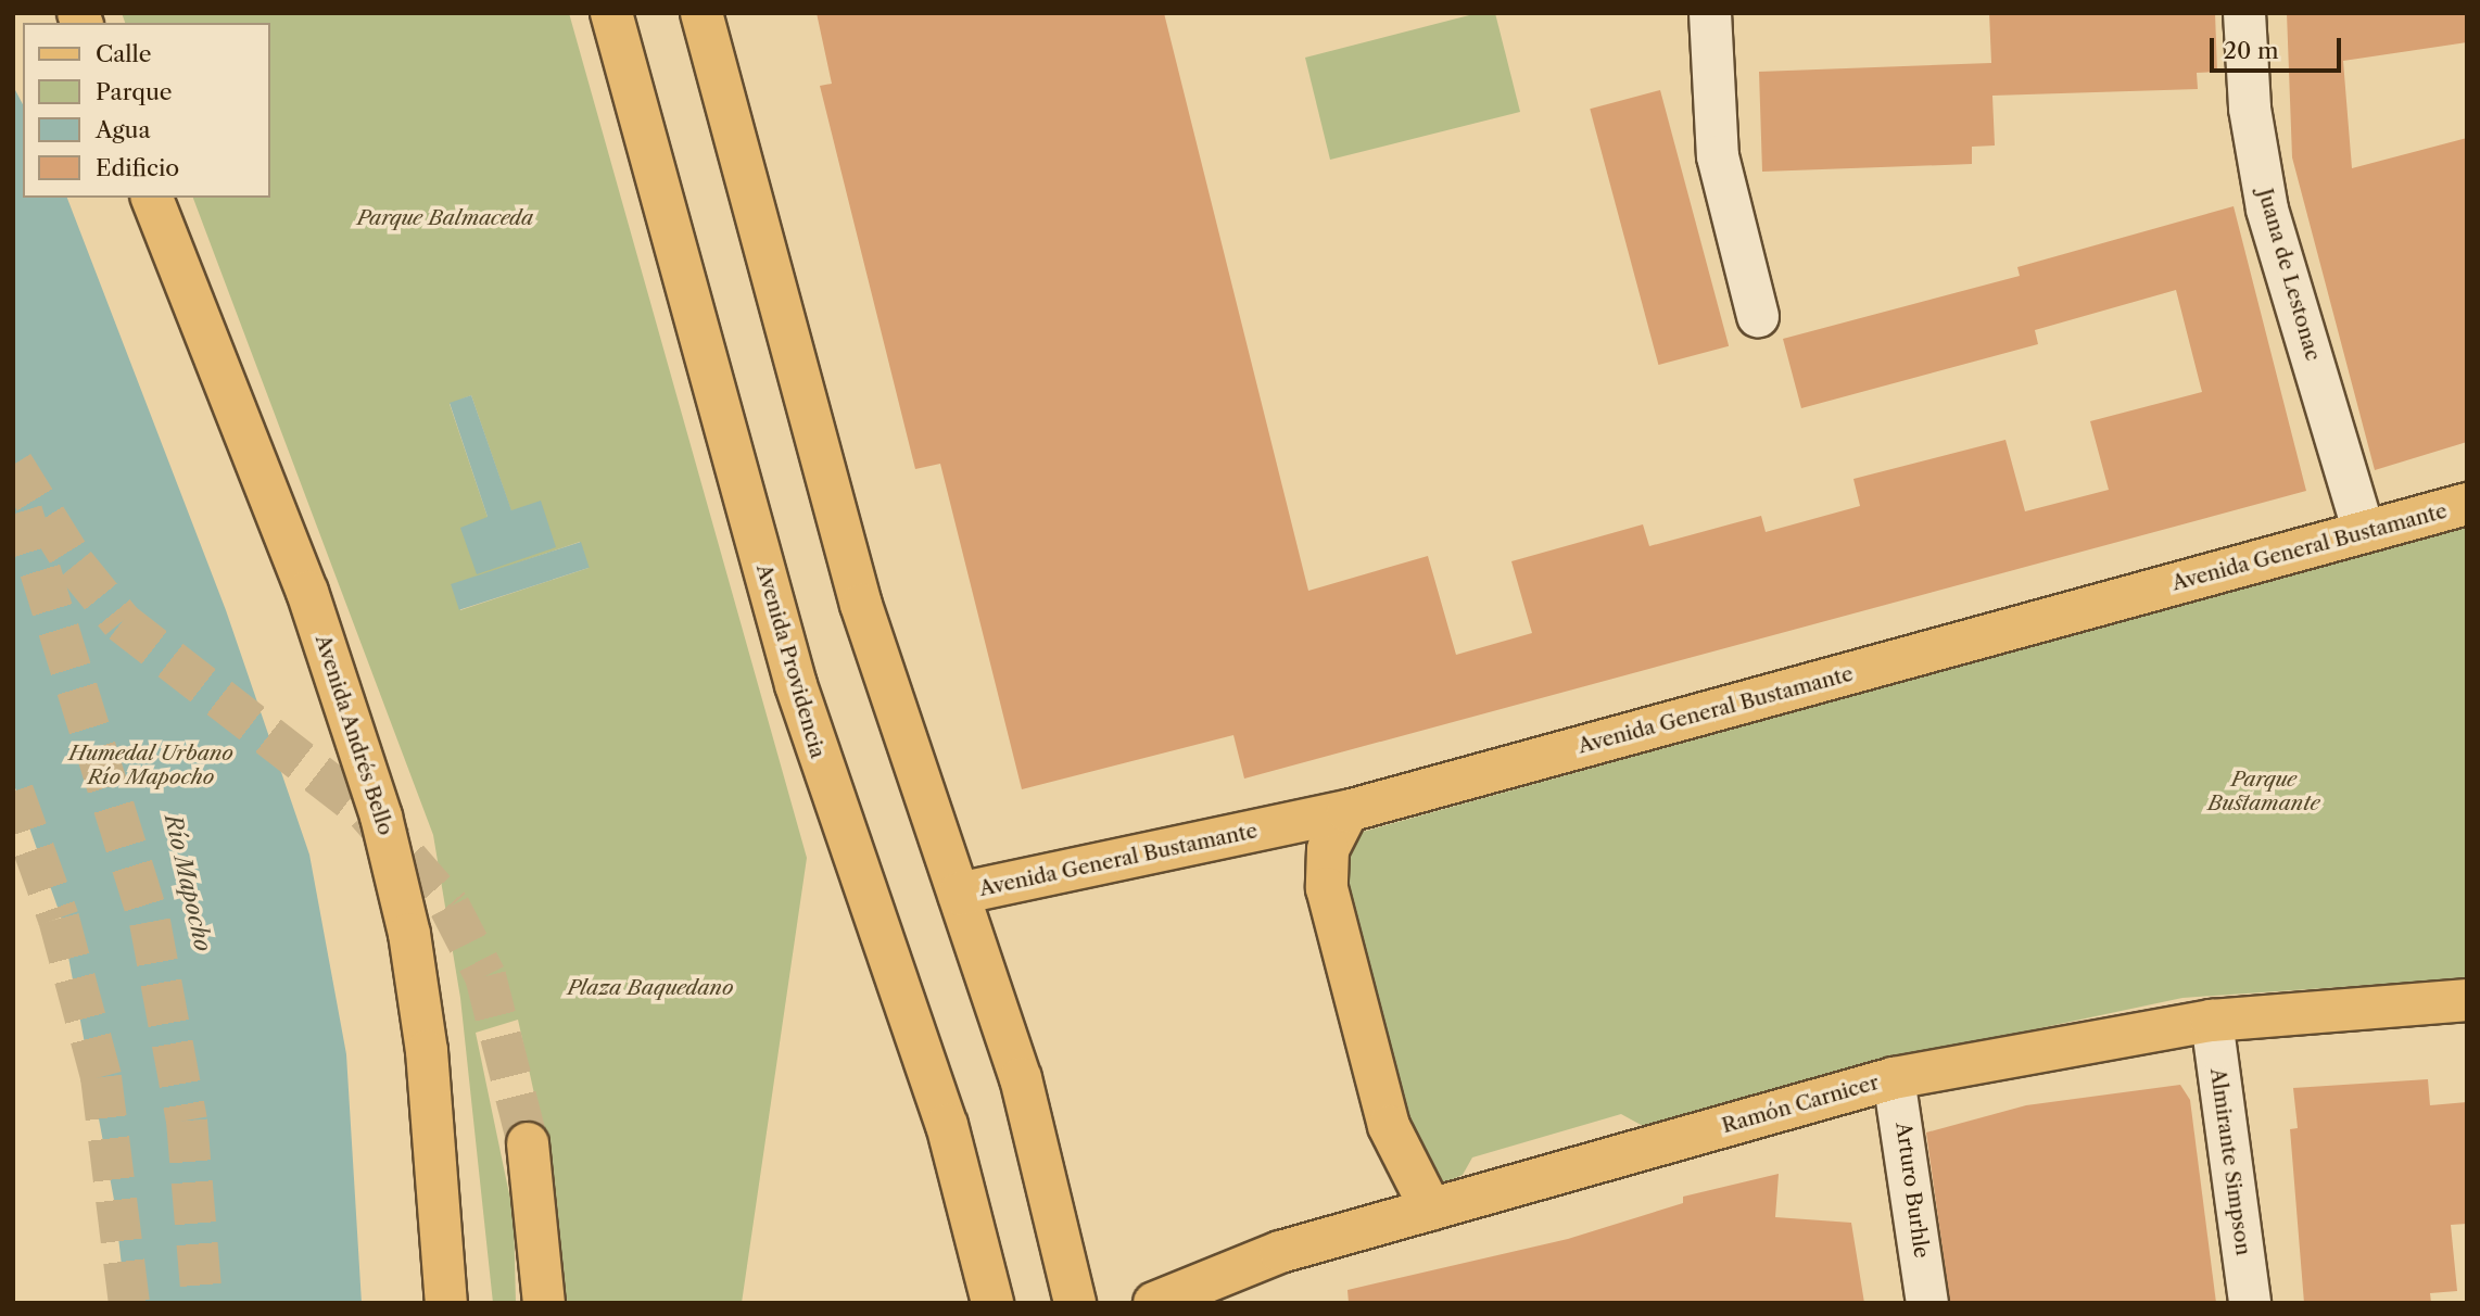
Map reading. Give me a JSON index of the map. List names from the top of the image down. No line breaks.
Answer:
{"streets":{"main road":["Avenida General Bustamante","Avenida Providencia","Avenida Andrés Bello","Ramón Carnicer"],"street":["Juana de Lestonac","Almirante Simpson","Arturo Burhle"]},"crossings":[["Juana de Lestonac","Avenida General Bustamante"],["Ramón Carnicer","Almirante Simpson"],["Ramón Carnicer","Arturo Burhle"]],"water":["Río Mapocho"],"parks":["Parque Balmaceda","Humedal Urbano Río Mapocho","Parque Bustamante","Plaza Baquedano"],"legend":["Calle","Parque","Agua","Edificio"],"scale_bar":"20 m"}
